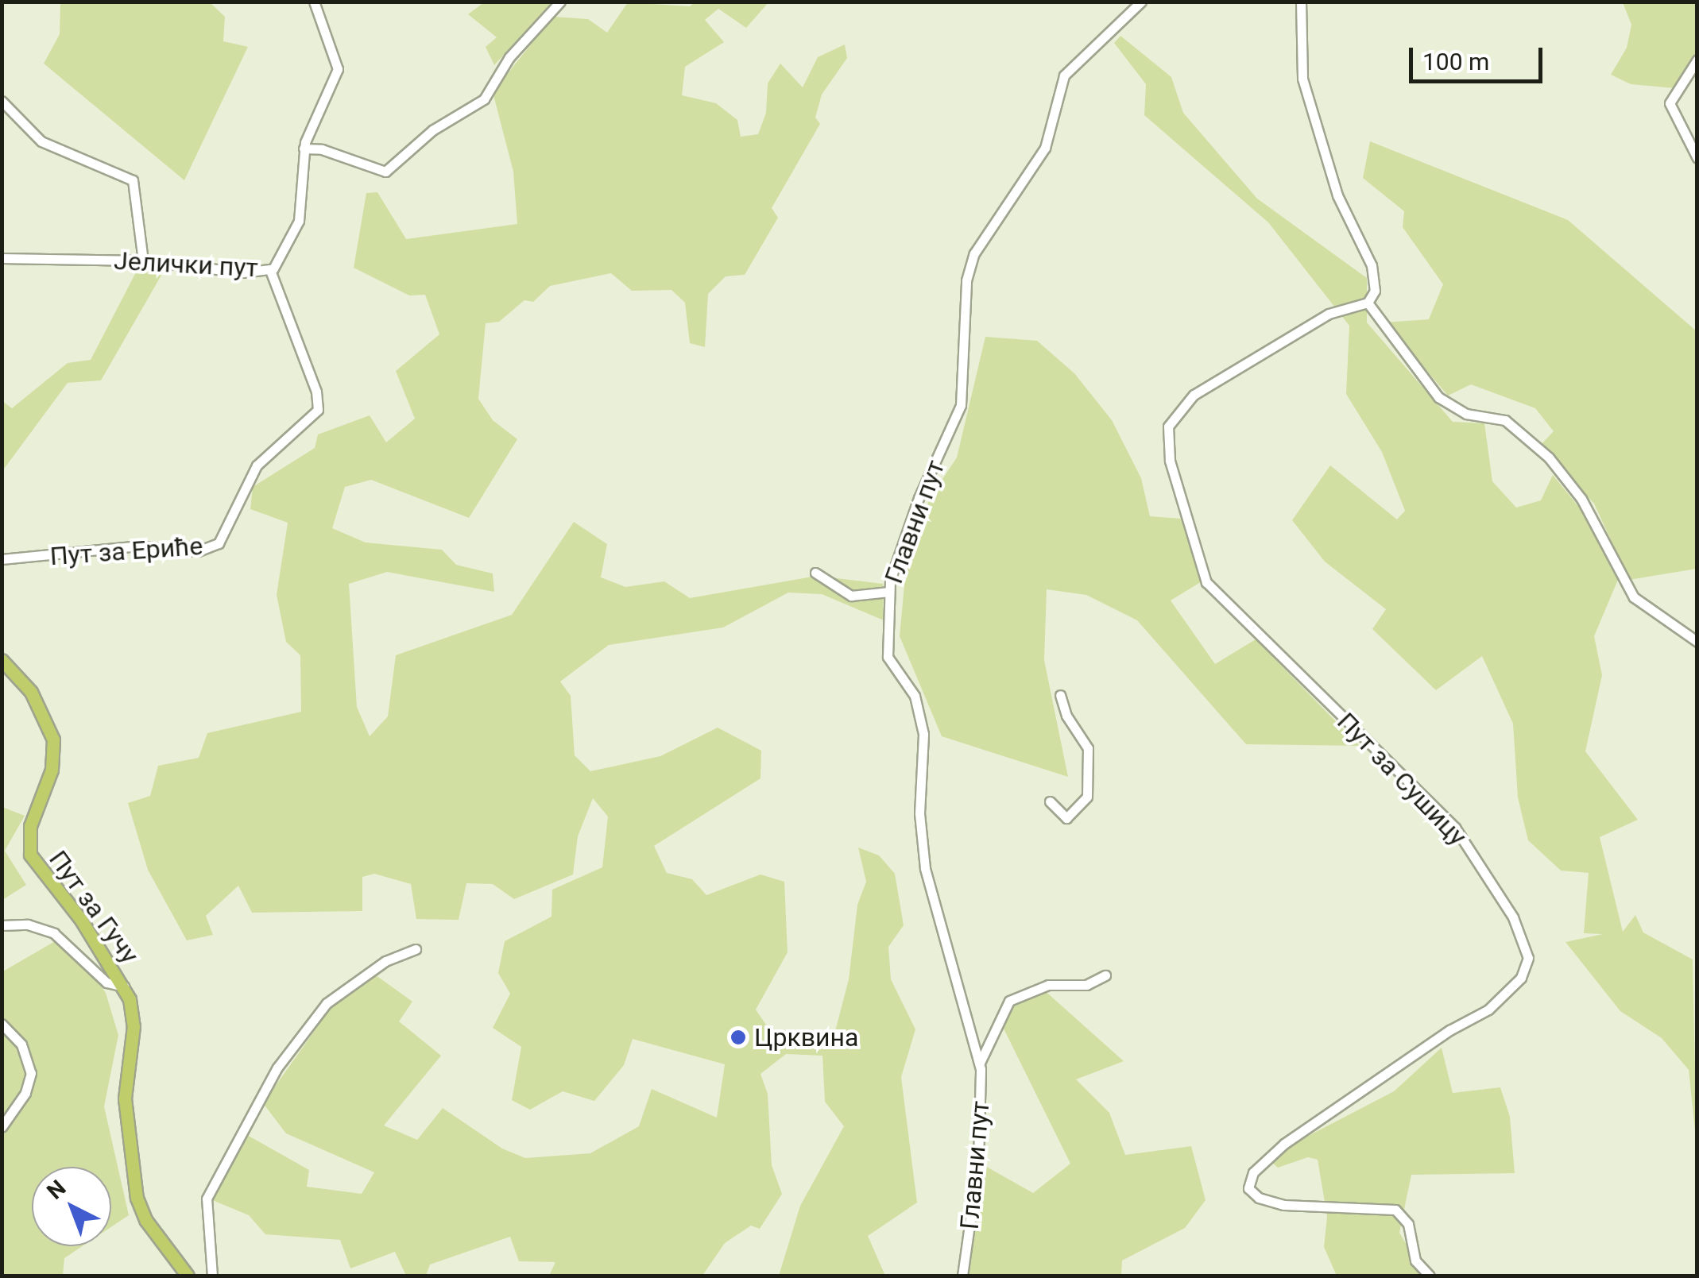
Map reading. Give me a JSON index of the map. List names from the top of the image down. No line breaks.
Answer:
{"streets":{"main road":["Пут за Гучу"],"street":["Јелички пут","Главни пут","Пут за Ериће","Пут за Сушицу"]},"crossings":[["Јелички пут","Пут за Ериће"]],"places":["Црквина"],"scale_bar":"100 m","north":"top left"}
